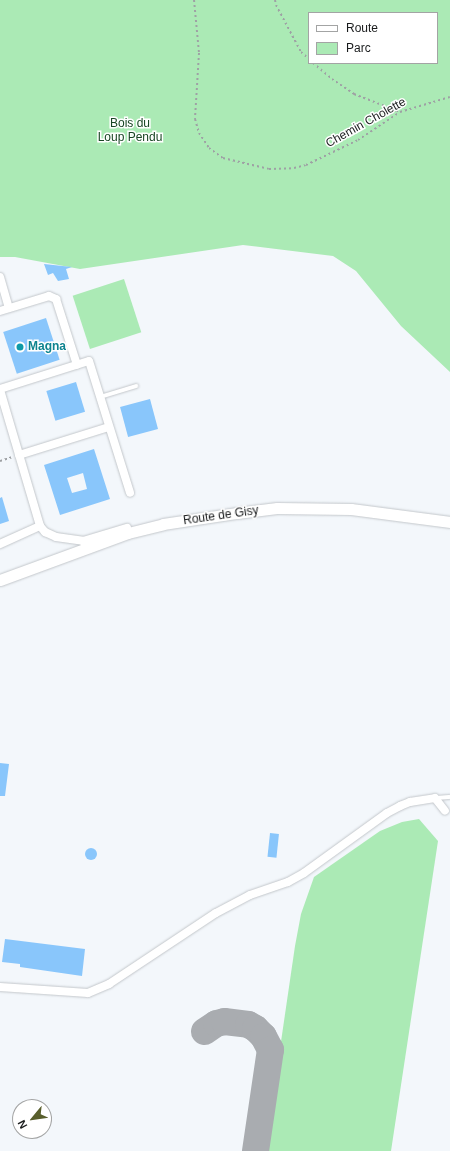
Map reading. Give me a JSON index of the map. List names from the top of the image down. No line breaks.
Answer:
{"streets":{"street":["Route de Gisy"],"path":["Chemin Cholette"]},"parks":["Bois du Loup Pendu"],"places":["Magna"],"legend":["Route","Parc"],"north":"bottom left"}
